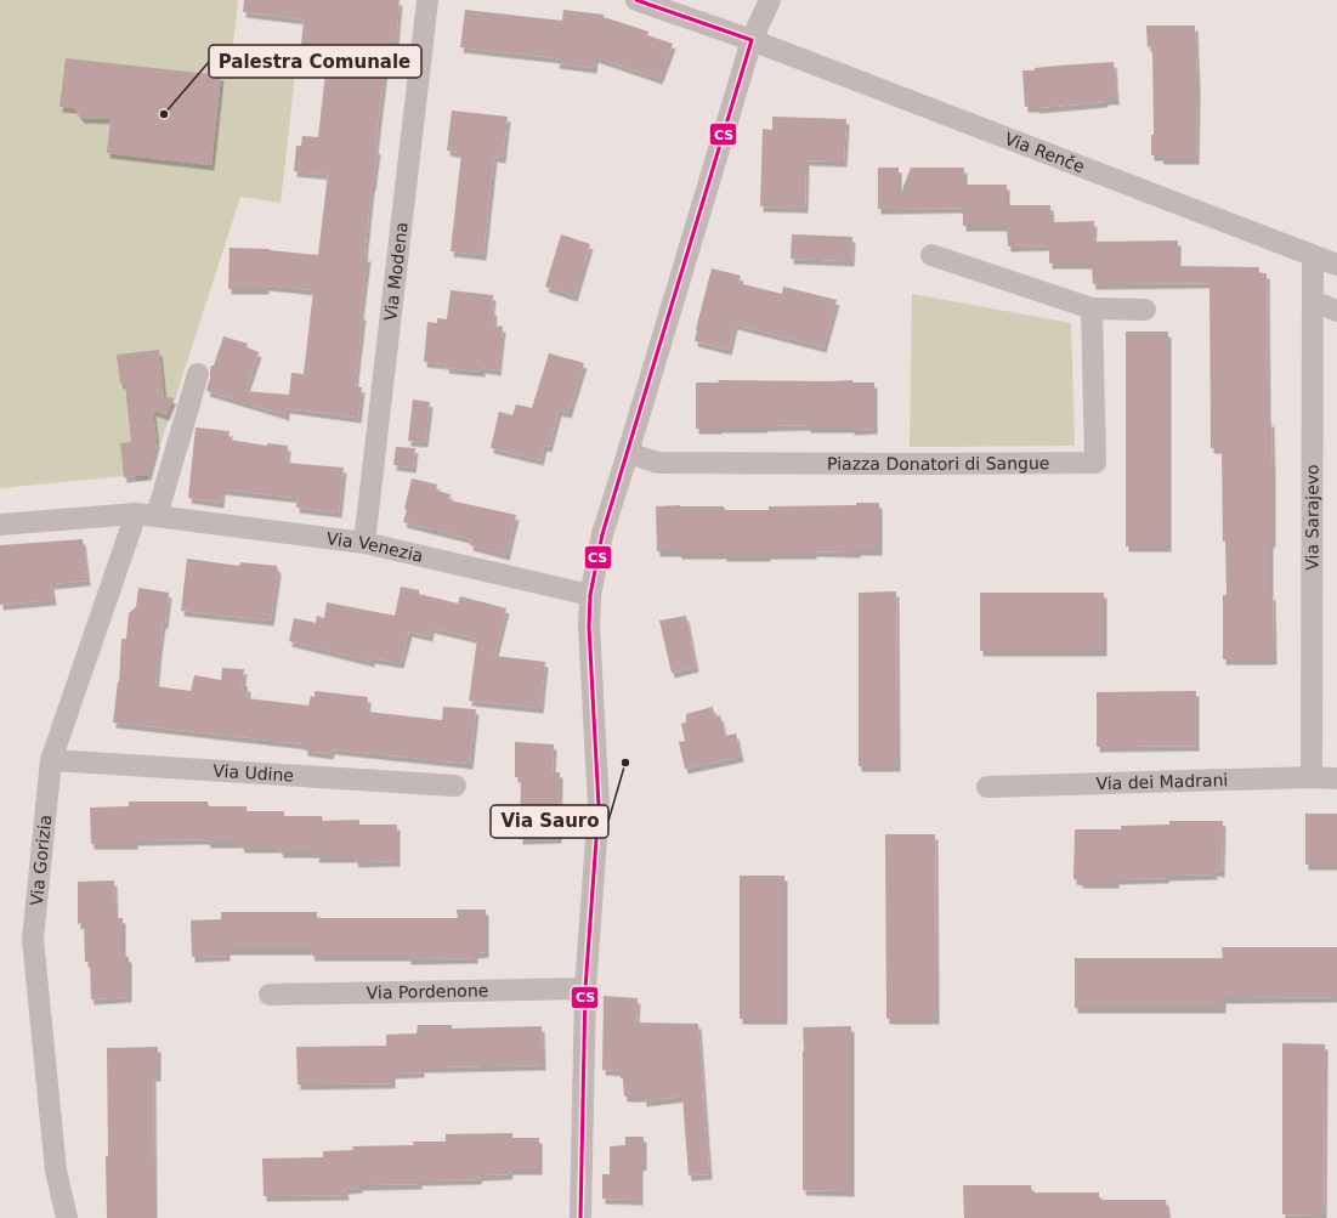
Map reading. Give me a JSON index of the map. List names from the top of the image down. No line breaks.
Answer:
{"streets":{"street":["Via Renče","Via Modena","Piazza Donatori di Sangue","Via Sarajevo","Via Venezia","Via Udine","Via dei Madrani","Via Gorizia","Via Pordenone"]},"crossings":[["Via Renče","Via Sarajevo"],["Via Modena","Via Venezia"],["Via Sarajevo","Via dei Madrani"],["Via Venezia","Via Gorizia"],["Via Udine","Via Gorizia"]],"places":["Palestra Comunale","Via Sauro"],"lines":["transit line CS"]}
